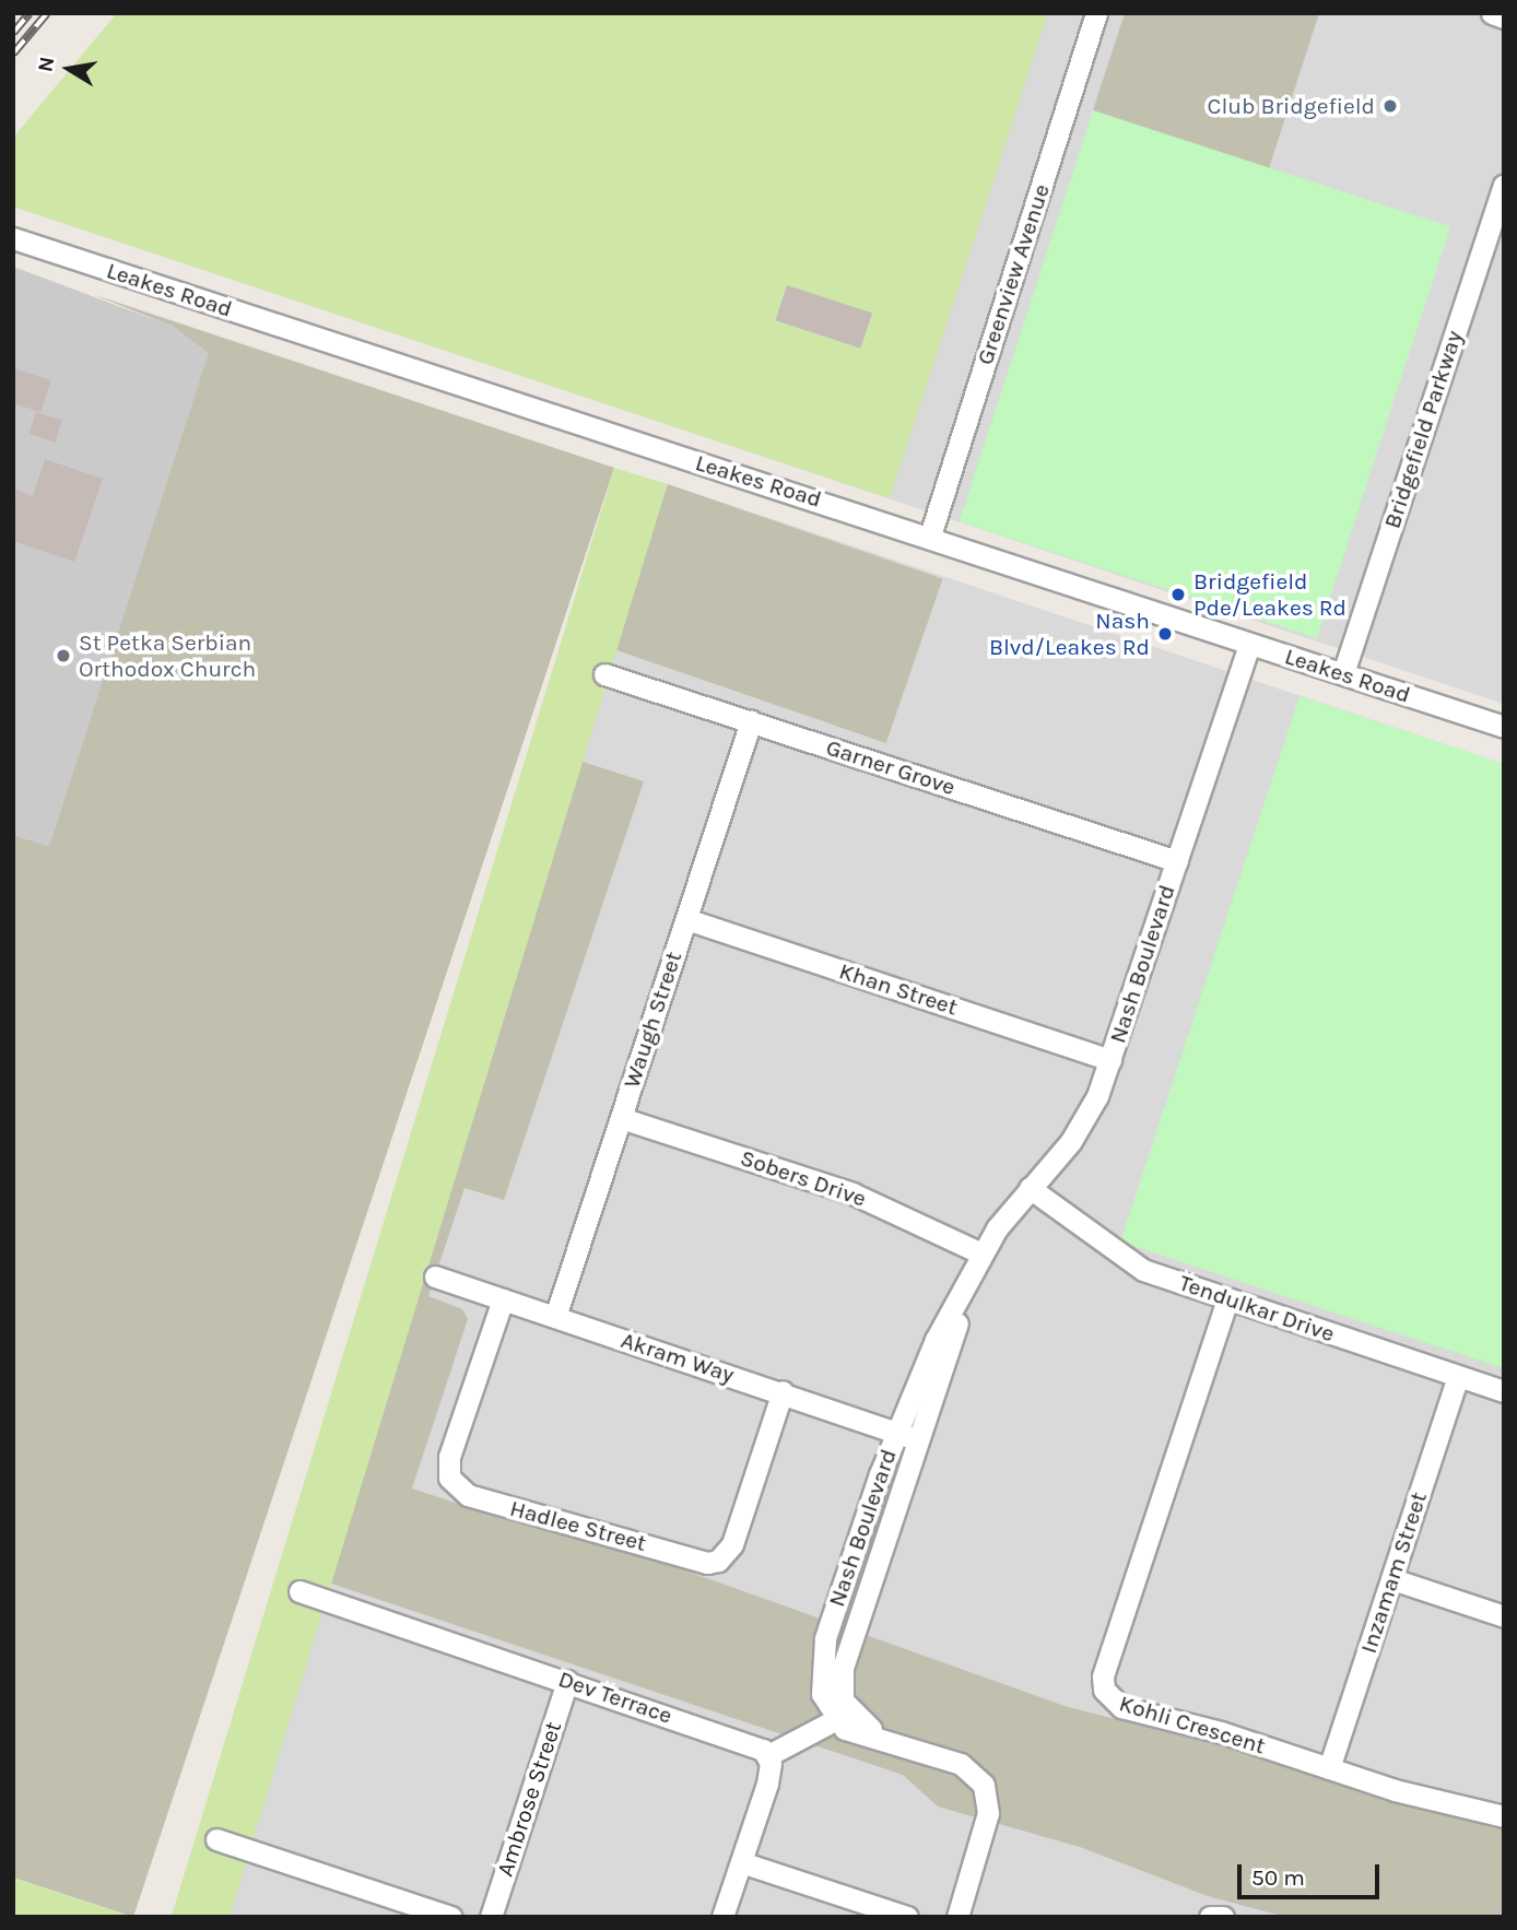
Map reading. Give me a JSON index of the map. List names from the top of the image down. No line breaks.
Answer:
{"streets":{"street":["Greenview Avenue","Leakes Road","Bridgefield Parkway","Garner Grove","Nash Boulevard","Khan Street","Waugh Street","Sobers Drive","Tendulkar Drive","Akram Way","Hadlee Street","Inzamam Street","Dev Terrace","Kohli Crescent","Ambrose Street"]},"crossings":[["Greenview Avenue","Leakes Road"],["Leakes Road","Bridgefield Parkway"],["Leakes Road","Nash Boulevard"],["Garner Grove","Nash Boulevard"],["Garner Grove","Waugh Street"],["Nash Boulevard","Khan Street"],["Nash Boulevard","Sobers Drive"],["Nash Boulevard","Tendulkar Drive"],["Nash Boulevard","Akram Way"],["Khan Street","Waugh Street"],["Waugh Street","Sobers Drive"],["Waugh Street","Akram Way"],["Tendulkar Drive","Inzamam Street"],["Tendulkar Drive","Kohli Crescent"],["Akram Way","Hadlee Street"],["Inzamam Street","Kohli Crescent"],["Dev Terrace","Ambrose Street"]],"places":["Club Bridgefield","Bridgefield Pde/Leakes Rd","Nash Blvd/Leakes Rd","St Petka Serbian Orthodox Church"],"scale_bar":"50 m","north":"left"}
